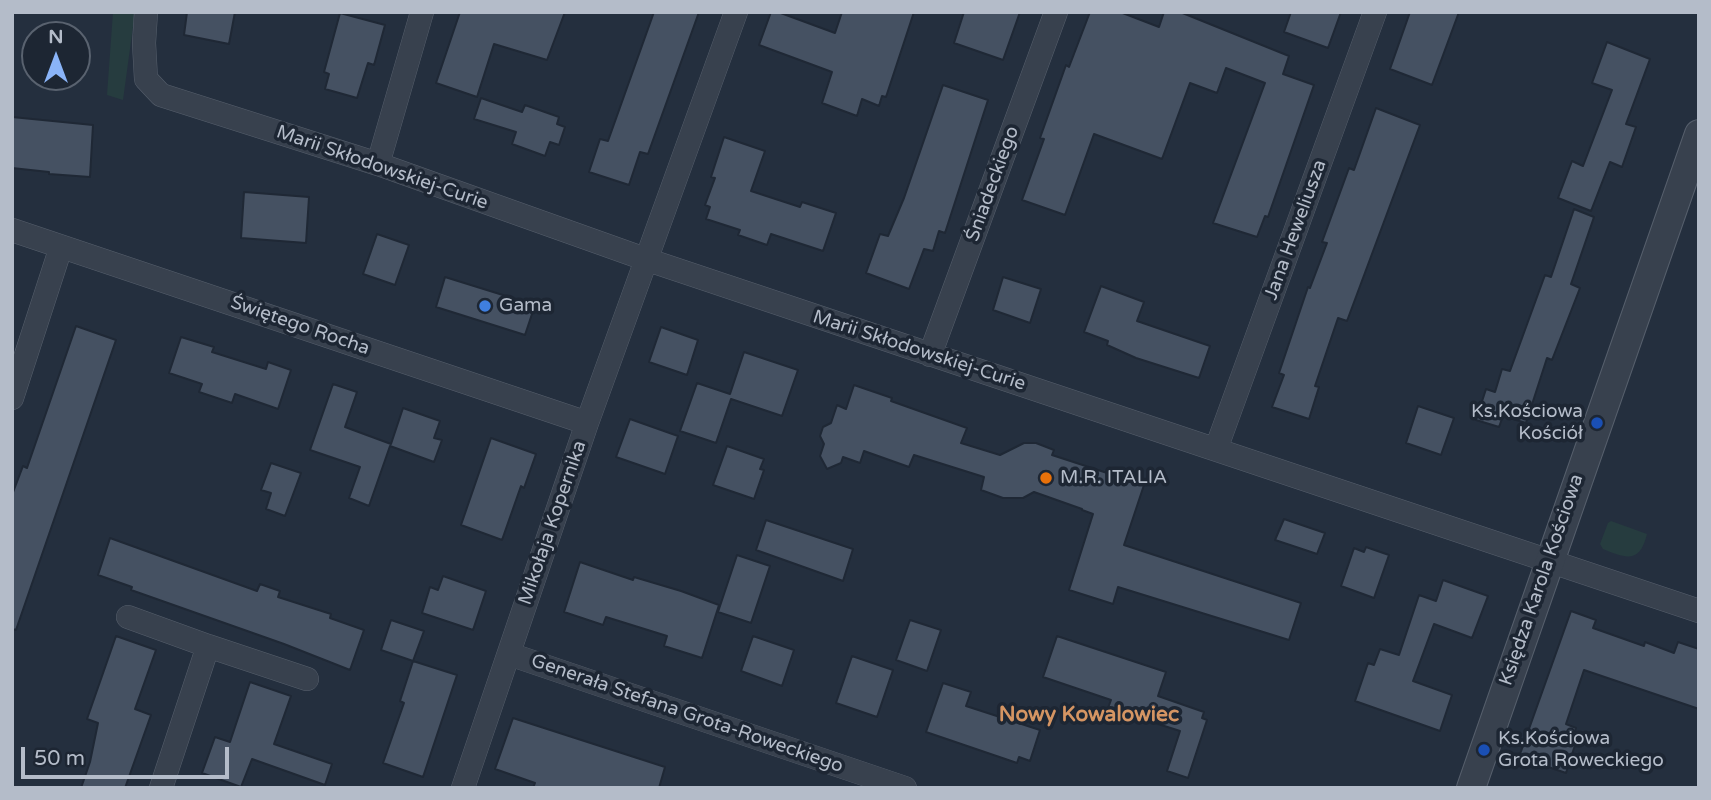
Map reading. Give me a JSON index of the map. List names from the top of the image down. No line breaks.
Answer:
{"streets":{"street":["Marii Skłodowskiej-Curie","Śniadeckiego","Jana Heweliusza","Świętego Rocha","Mikołaja Kopernika","Księdza Karola Kościowa","Generała Stefana Grota-Roweckiego"]},"crossings":[["Marii Skłodowskiej-Curie","Śniadeckiego"],["Marii Skłodowskiej-Curie","Jana Heweliusza"],["Marii Skłodowskiej-Curie","Mikołaja Kopernika"],["Marii Skłodowskiej-Curie","Księdza Karola Kościowa"],["Świętego Rocha","Mikołaja Kopernika"],["Mikołaja Kopernika","Generała Stefana Grota-Roweckiego"]],"districts":["Nowy Kowalowiec"],"places":["Gama","Ks.Kościowa Kościół","M.R. ITALIA","Ks.Kościowa Grota Roweckiego"],"scale_bar":"50 m","north":"top"}
